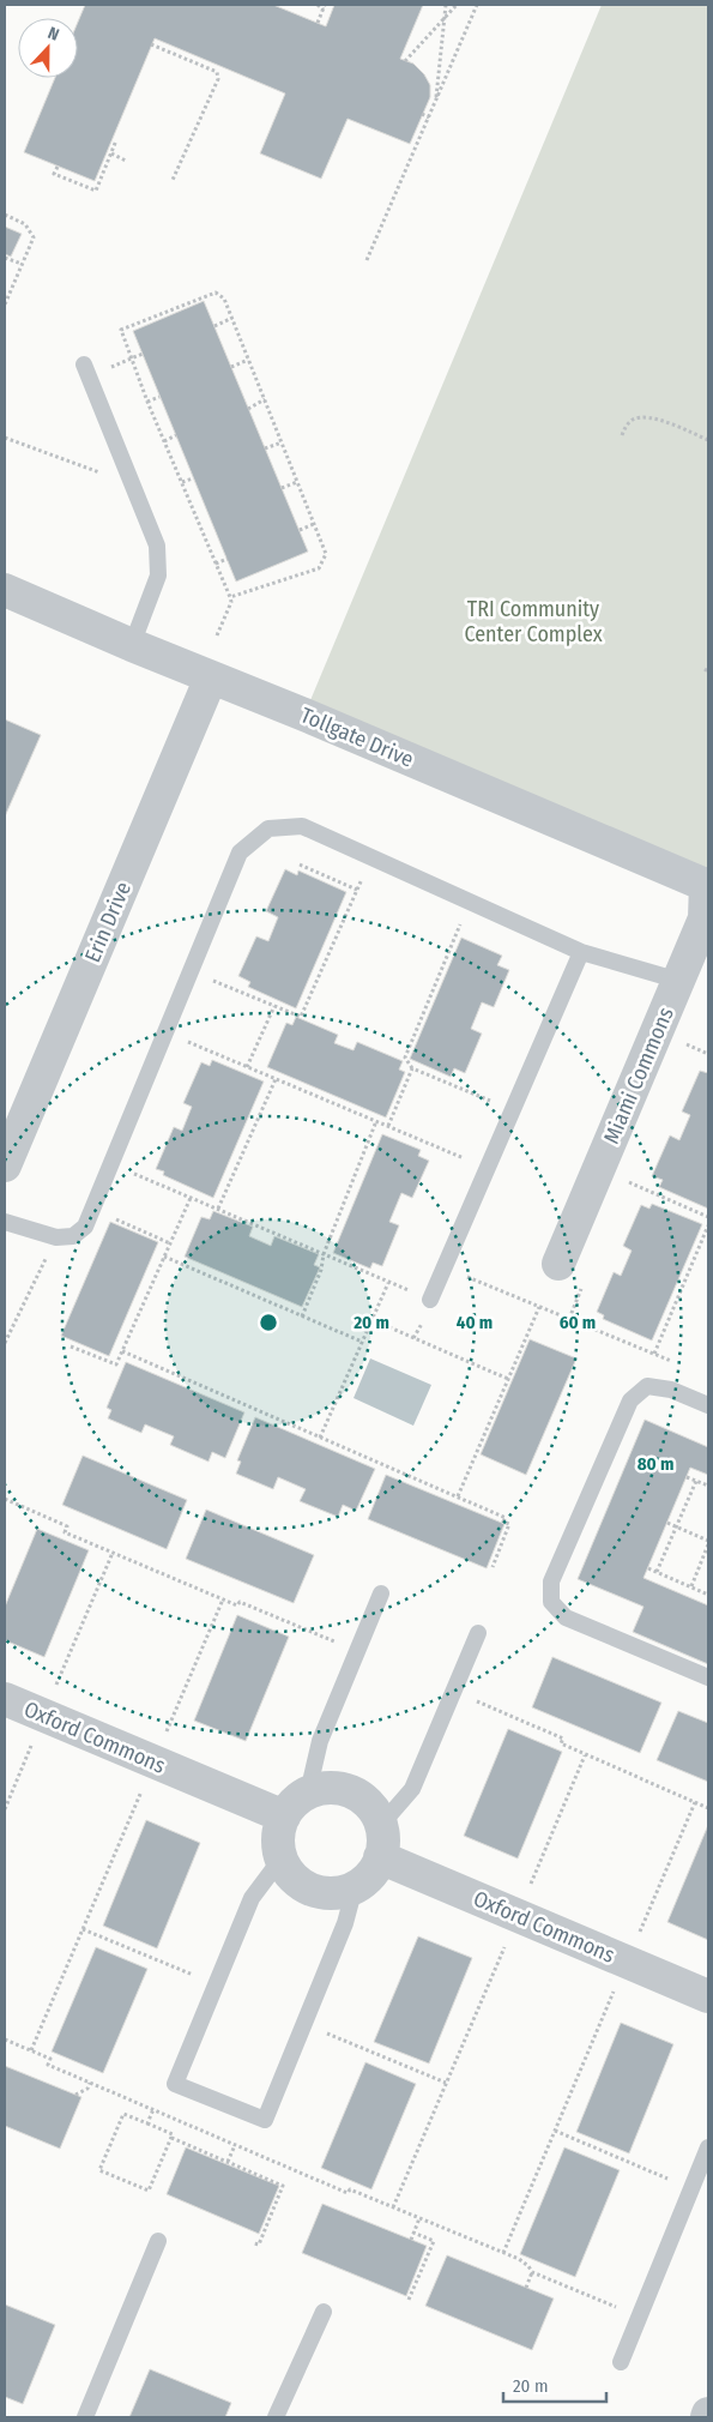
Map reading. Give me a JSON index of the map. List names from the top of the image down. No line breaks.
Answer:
{"streets":{"street":["Tollgate Drive","Erin Drive","Miami Commons","Oxford Commons"]},"crossings":[["Tollgate Drive","Erin Drive"],["Tollgate Drive","Miami Commons"]],"parks":["TRI Community Center Complex"],"scale_bar":"20 m","north":"top","rings":["20 m","40 m","60 m","80 m"]}
